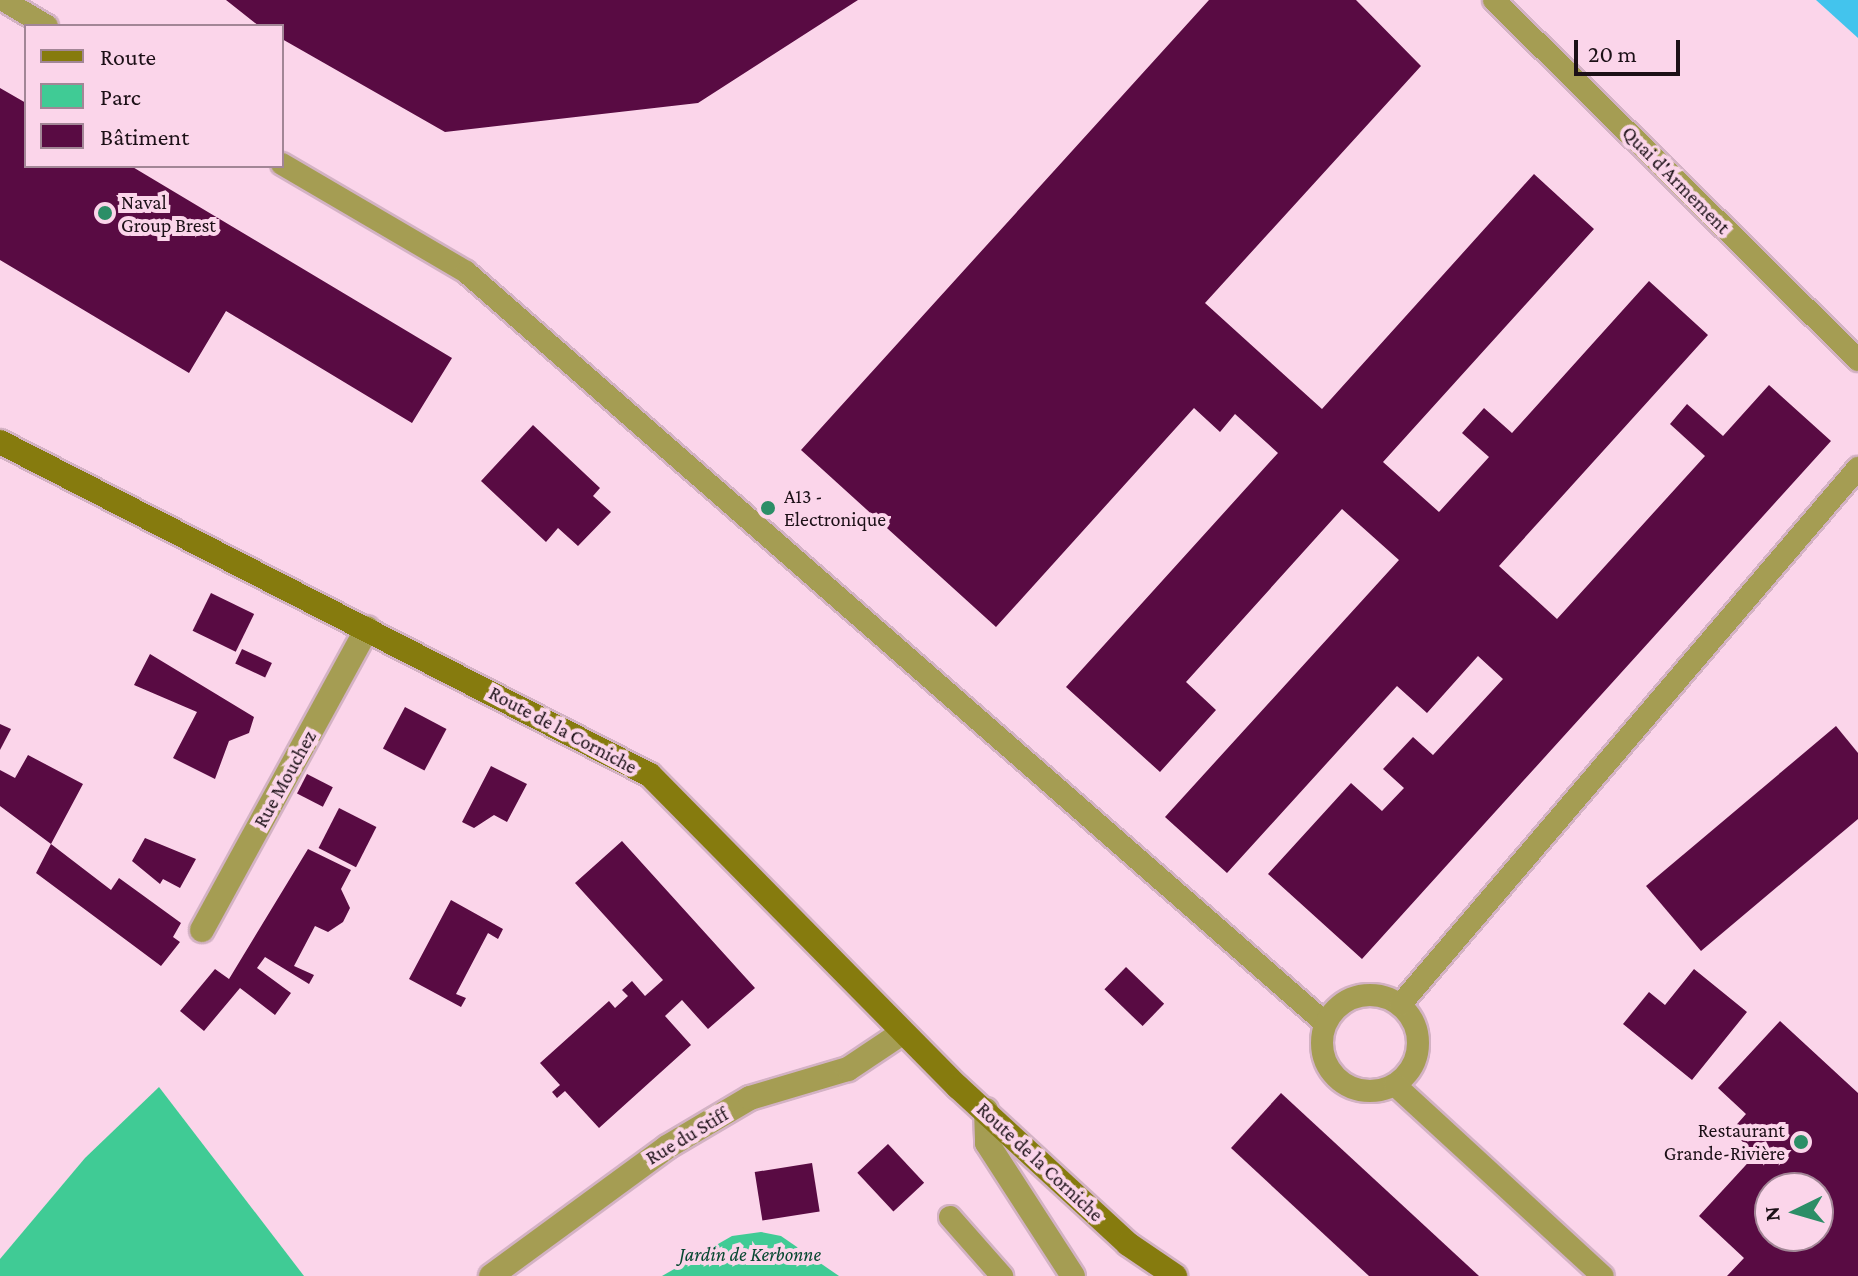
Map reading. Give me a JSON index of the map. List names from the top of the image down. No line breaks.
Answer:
{"streets":{"street":["Route de la Corniche","Rue Mouchez","Rue du Stiff"],"lane":["Quai d'Armement"]},"crossings":[["Route de la Corniche","Rue Mouchez"],["Route de la Corniche","Rue du Stiff"]],"parks":["Jardin de Kerbonne"],"places":["Naval Group Brest","A13 - Electronique","Restaurant Grande-Rivière"],"legend":["Route","Parc","Bâtiment"],"scale_bar":"20 m","north":"left"}
